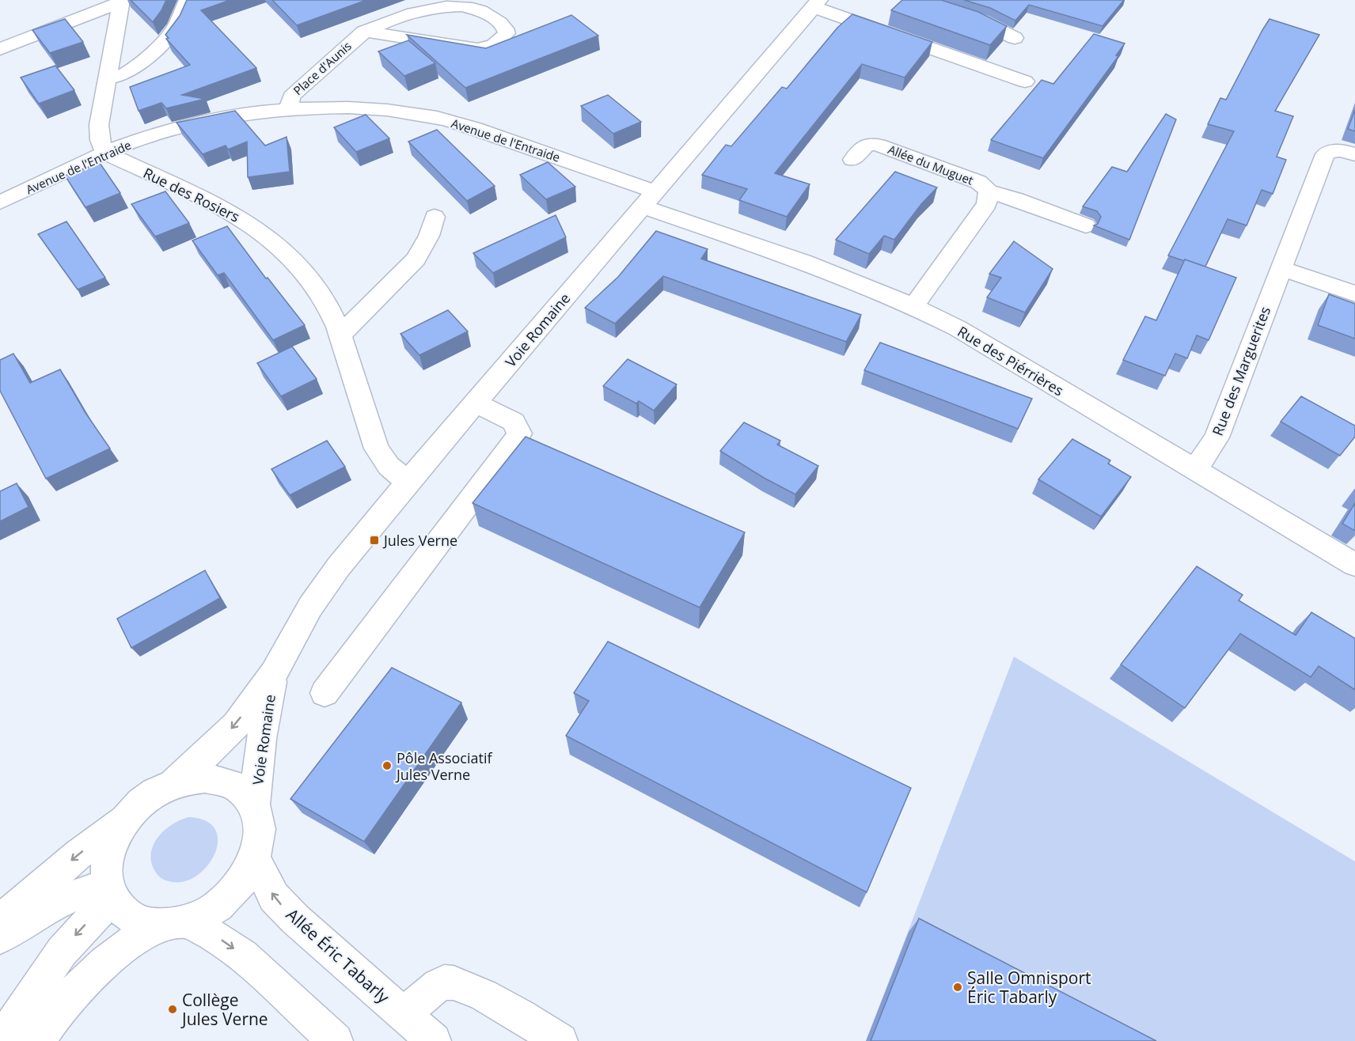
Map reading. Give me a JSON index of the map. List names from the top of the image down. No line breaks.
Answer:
{"streets":{"street":["Place d'Aunis","Avenue de l'Entraide","Allée du Muguet","Rue des Rosiers","Voie Romaine","Rue des Piérrières","Rue des Marguerites","Allée Éric Tabarly"]},"crossings":[["Place d'Aunis","Avenue de l'Entraide"],["Avenue de l'Entraide","Rue des Rosiers"],["Avenue de l'Entraide","Voie Romaine"],["Avenue de l'Entraide","Rue des Piérrières"],["Allée du Muguet","Rue des Piérrières"],["Rue des Rosiers","Voie Romaine"],["Voie Romaine","Rue des Piérrières"],["Voie Romaine","Allée Éric Tabarly"],["Rue des Piérrières","Rue des Marguerites"]],"places":{"transit":["Jules Verne"],"other":["Pôle Associatif Jules Verne","Salle Omnisport Éric Tabarly","Collège Jules Verne"]}}
